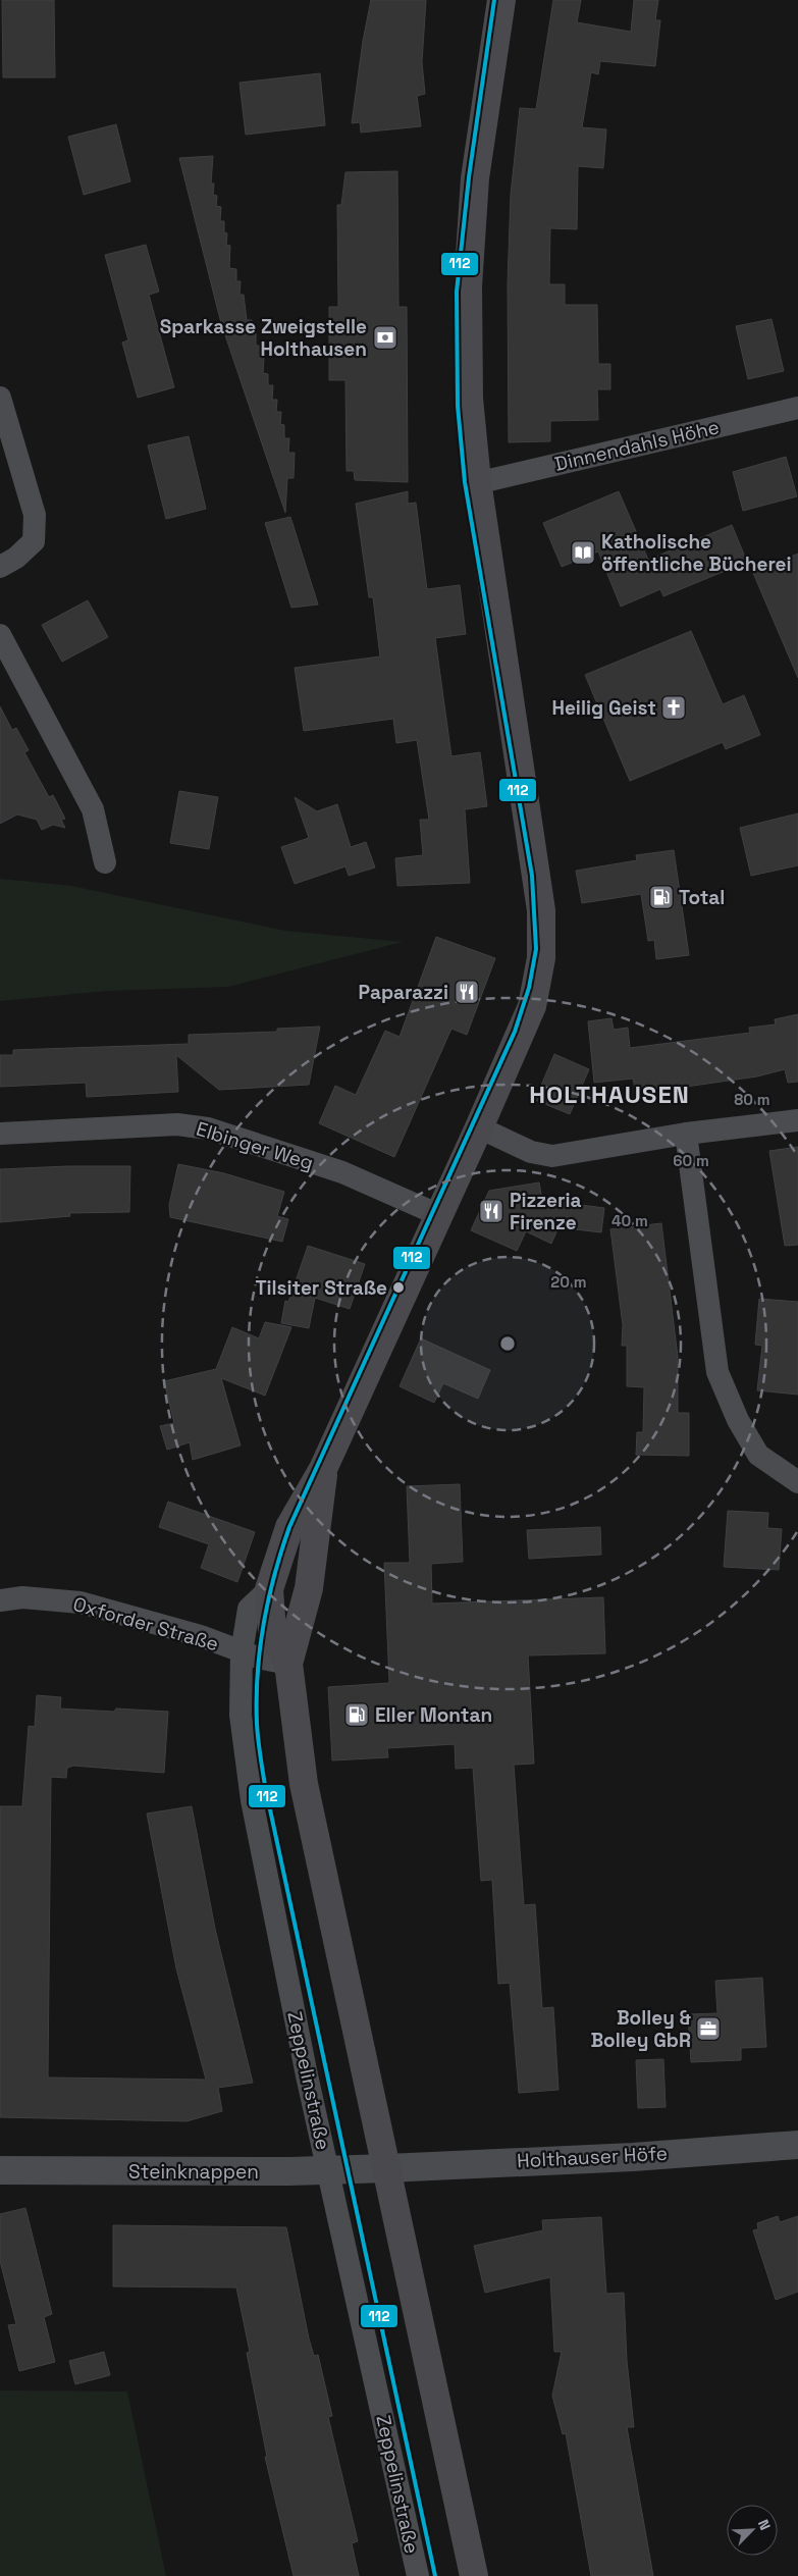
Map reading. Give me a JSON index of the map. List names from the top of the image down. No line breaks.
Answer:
{"streets":{"main road":["Zeppelinstraße"],"street":["Dinnendahls Höhe","Elbinger Weg","Oxforder Straße","Holthauser Höfe","Steinknappen"]},"crossings":[["Dinnendahls Höhe","Zeppelinstraße"],["Elbinger Weg","Zeppelinstraße"],["Oxforder Straße","Zeppelinstraße"],["Zeppelinstraße","Holthauser Höfe"],["Zeppelinstraße","Steinknappen"],["Holthauser Höfe","Steinknappen"]],"districts":["HOLTHAUSEN"],"places":{"bank":["Sparkasse Zweigstelle Holthausen"],"library":["Katholische öffentliche Bücherei"],"church":["Heilig Geist"],"fuel station":["Total","Eller Montan"],"restaurant":["Paparazzi","Pizzeria Firenze"],"other":["Tilsiter Straße"],"office":["Bolley & Bolley GbR"]},"lines":["transit line 112"],"north":"top right","rings":["80 m","60 m","40 m","20 m"]}
